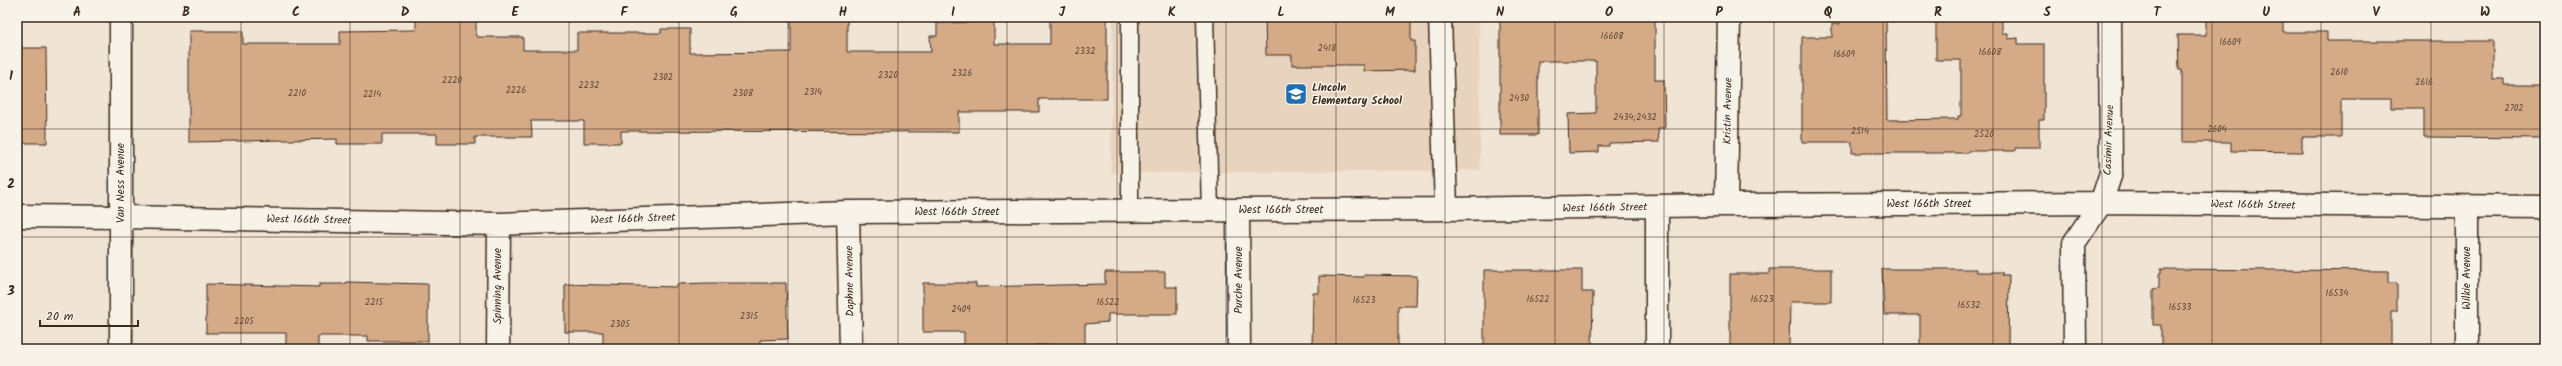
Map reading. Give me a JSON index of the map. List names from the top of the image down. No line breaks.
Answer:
{"streets":{"street":["Kristin Avenue","Casimir Avenue","Van Ness Avenue","West 166th Street","Wilkie Avenue","Purche Avenue","Daphne Avenue","Spinning Avenue"]},"crossings":[["Kristin Avenue","West 166th Street"],["Casimir Avenue","West 166th Street"],["Van Ness Avenue","West 166th Street"],["West 166th Street","Wilkie Avenue"],["West 166th Street","Purche Avenue"],["West 166th Street","Daphne Avenue"],["West 166th Street","Spinning Avenue"]],"places":{"school or university":["Lincoln Elementary School"]},"house_numbers":["16608","16609","2418","2332","16608","16609","2610","2326","2320","2302","2220","2616","2232","2226","2314","2210","2308","2214","2430","2702","2434;2432","2604","2514","2520","16534","16522","16523","16523","2215","16522","16532","16533","2409","2315","2205","2305"],"scale_bar":"20 m","grid":{"columns":["A","B","C","D","E","F","G","H","I","J","K","L","M","N","O","P","Q","R","S","T","U","V","W"],"rows":["1","2","3"]}}
